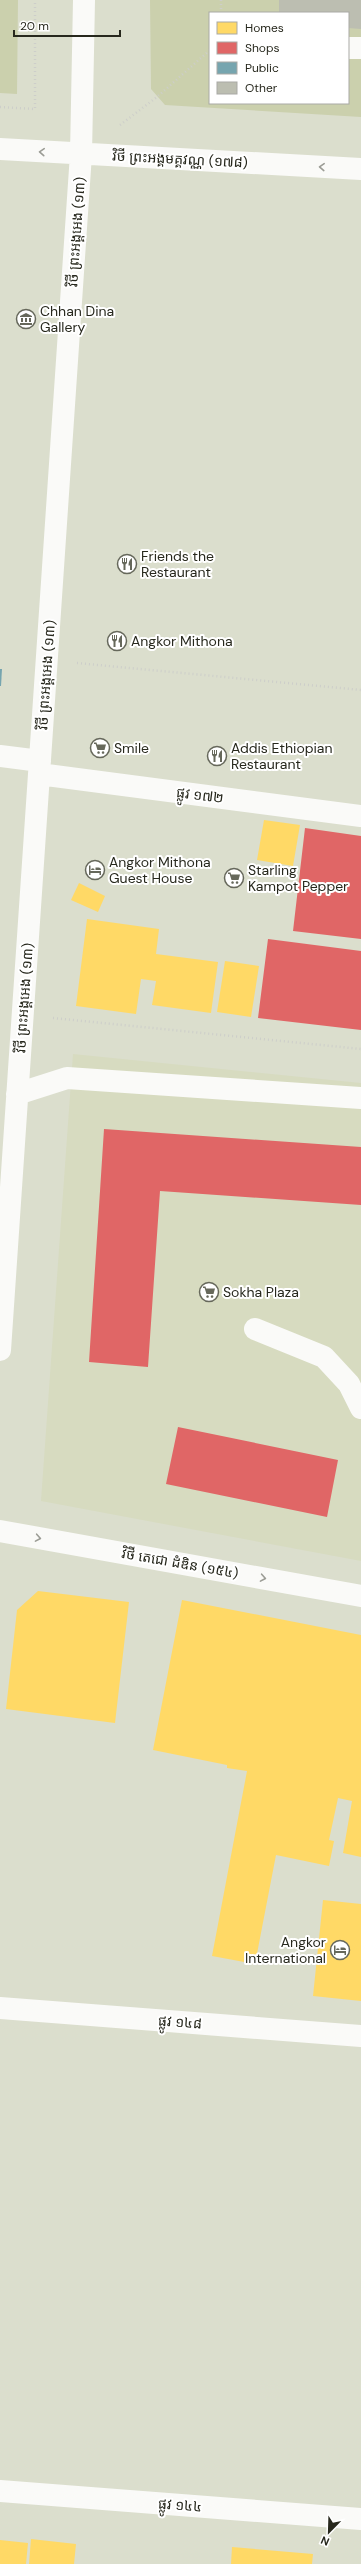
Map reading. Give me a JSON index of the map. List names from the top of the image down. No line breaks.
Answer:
{"streets":{"street":["វិថី ព្រះអង្គមគ្គវណ្ណ (១៧៨)","វិថី ព្រះអង្គអេង (១៣)","ផ្លូវ ១៧២","វិថី តេជោ ដំឌិន (១៥៤)","ផ្លូវ ១៤៨","ផ្លូវ ១៤៤"]},"crossings":[["វិថី ព្រះអង្គមគ្គវណ្ណ (១៧៨)","វិថី ព្រះអង្គអេង (១៣)"],["វិថី ព្រះអង្គអេង (១៣)","ផ្លូវ ១៧២"]],"one_way":["វិថី ព្រះអង្គមគ្គវណ្ណ (១៧៨)","វិថី តេជោ ដំឌិន (១៥៤)"],"places":{"museum":["Chhan Dina Gallery"],"restaurant":["Friends the Restaurant","Angkor Mithona","Addis Ethiopian Restaurant"],"supermarket":["Smile","Starling Kampot Pepper","Sokha Plaza"],"hotel":["Angkor Mithona Guest House","Angkor International"]},"legend":["Homes","Shops","Public","Other"],"scale_bar":"20 m","north":"bottom left"}
